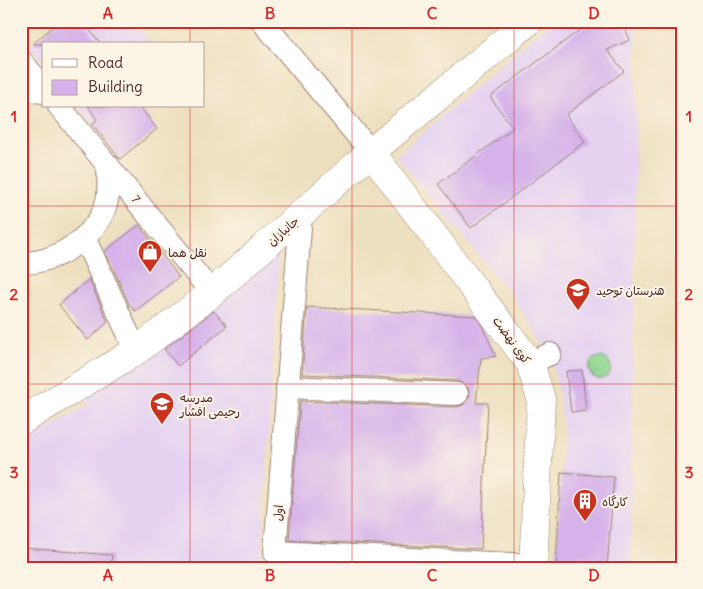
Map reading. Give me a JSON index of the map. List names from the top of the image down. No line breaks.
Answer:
{"streets":{"main road":["جانبازان","کوی نهضت"],"street":["7","اول"]},"crossings":[["7","جانبازان"],["جانبازان","کوی نهضت"],["جانبازان","اول"],["کوی نهضت","اول"]],"places":{"shop":["نقل هما"],"school or university":["هنرستان توحید","مدرسه رحیمی افشار"],"building":["کارگاه"]},"legend":["Road","Building"],"grid":{"columns":["A","B","C","D"],"rows":["1","2","3"]}}
